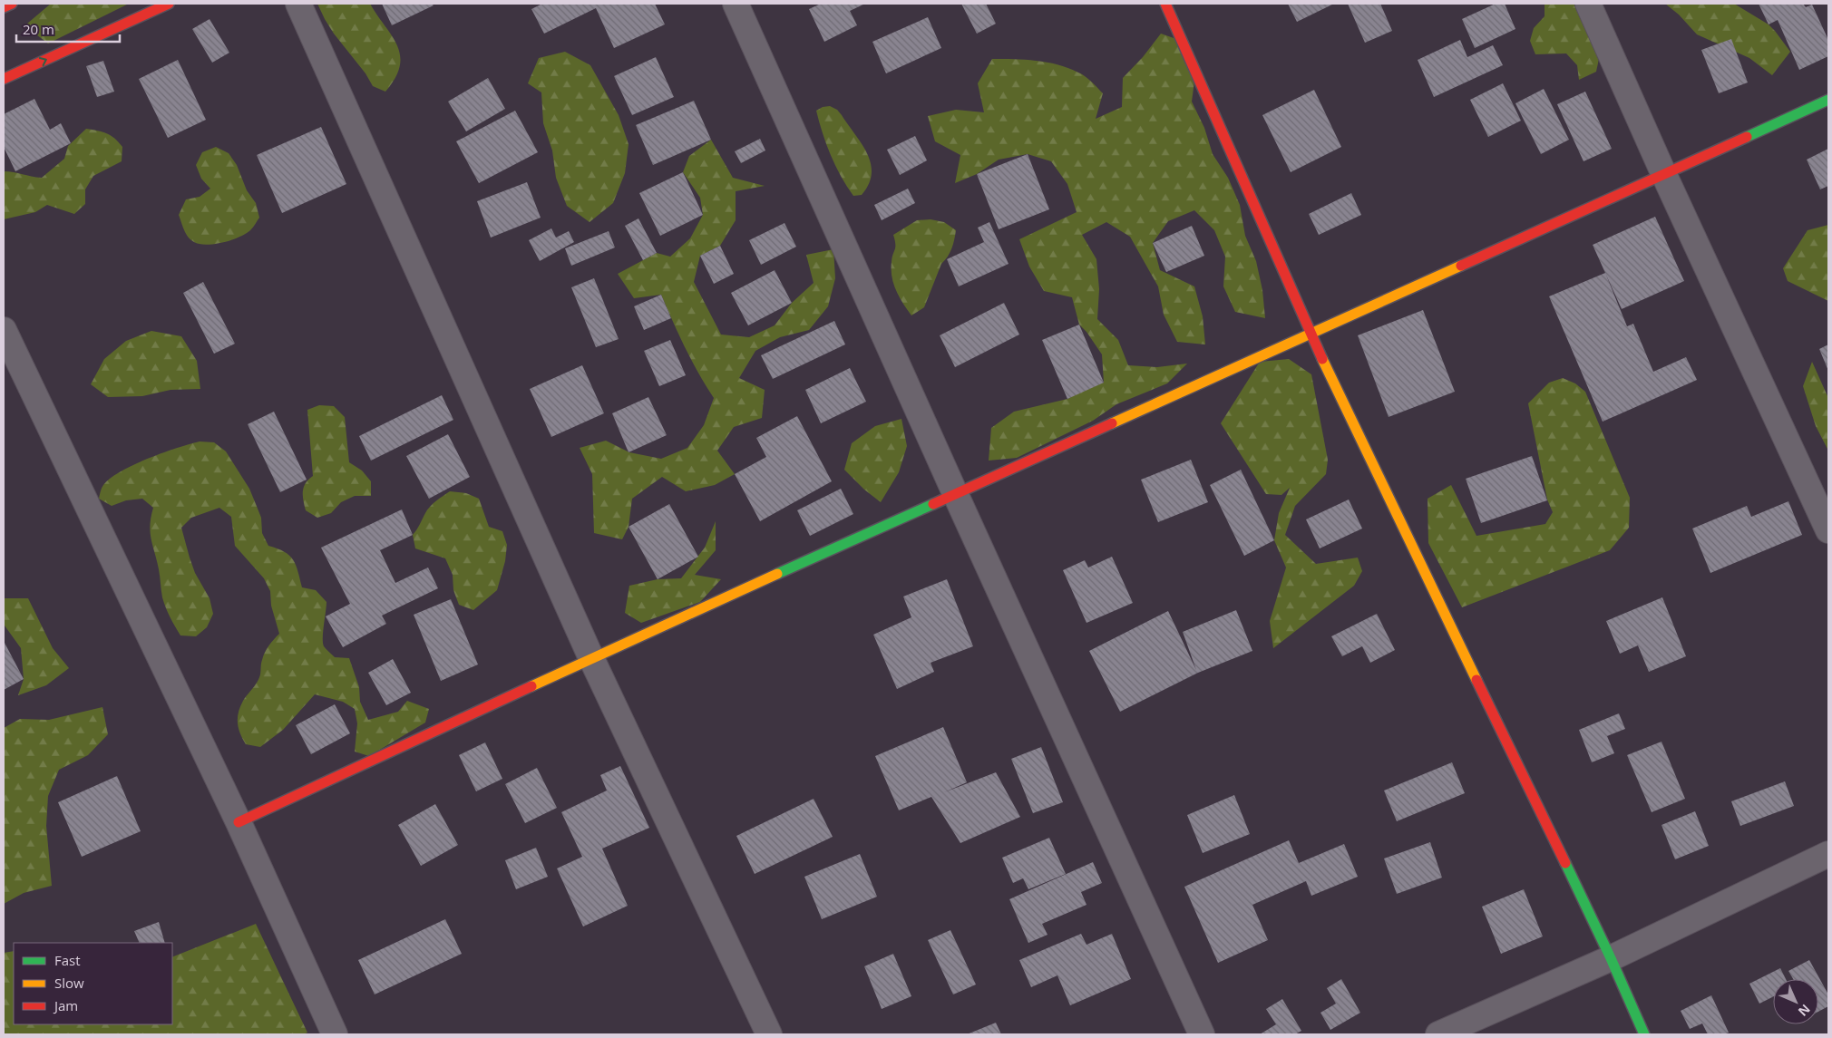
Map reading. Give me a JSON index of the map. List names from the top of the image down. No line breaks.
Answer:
{"legend":["Fast","Slow","Jam"],"scale_bar":"20 m","north":"bottom right"}
